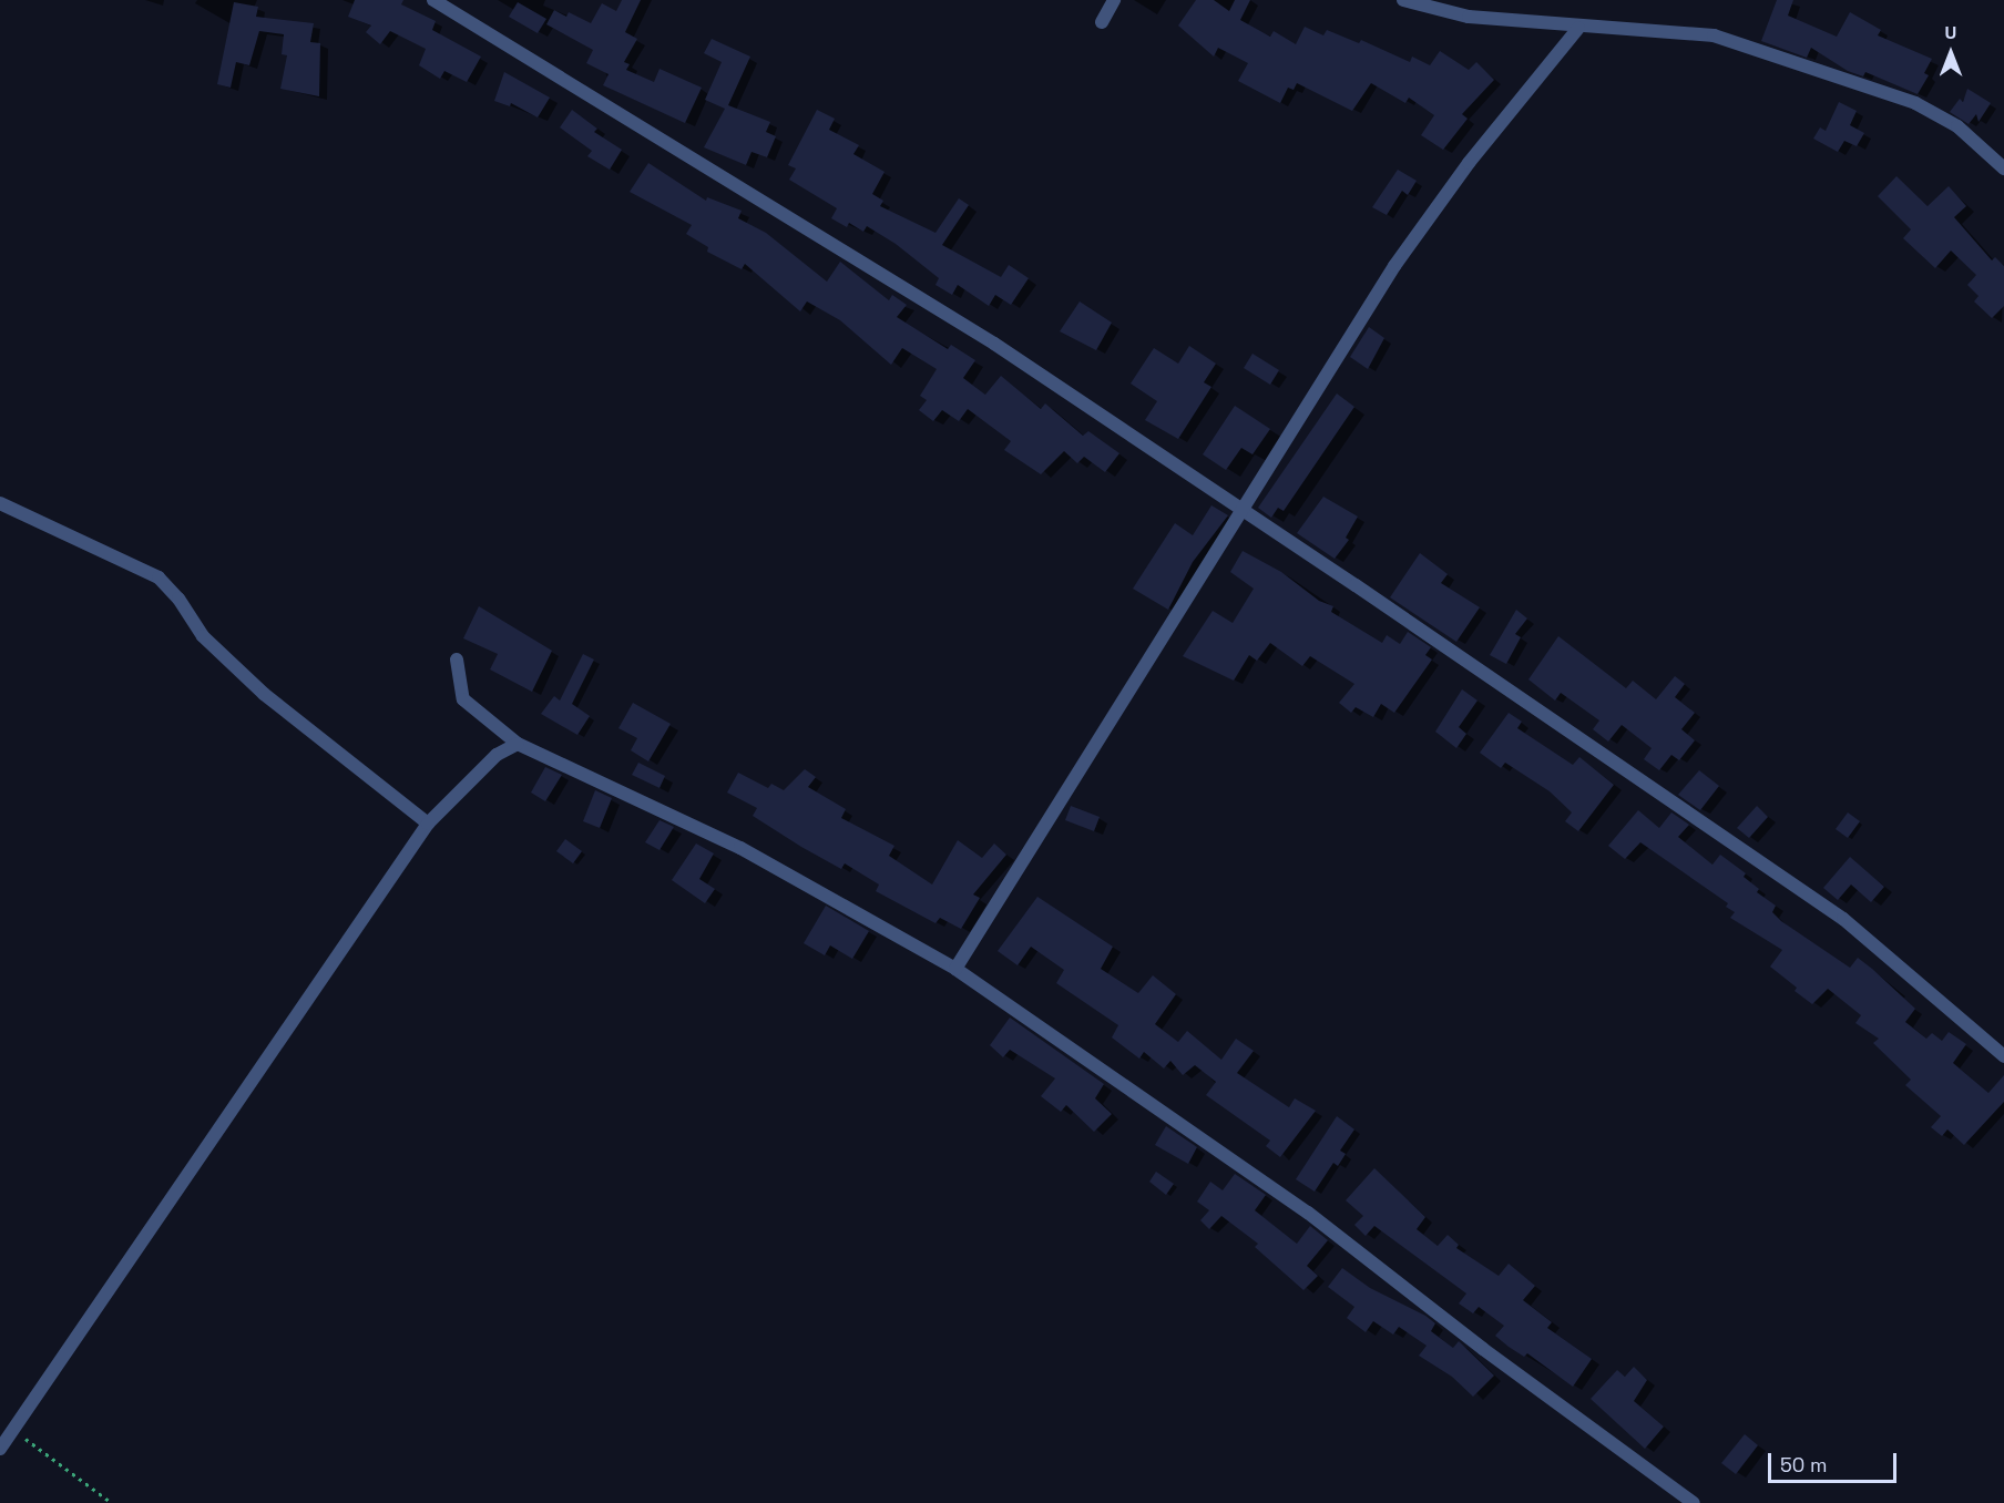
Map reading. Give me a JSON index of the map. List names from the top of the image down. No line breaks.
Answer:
{"scale_bar":"50 m","north":"top"}
